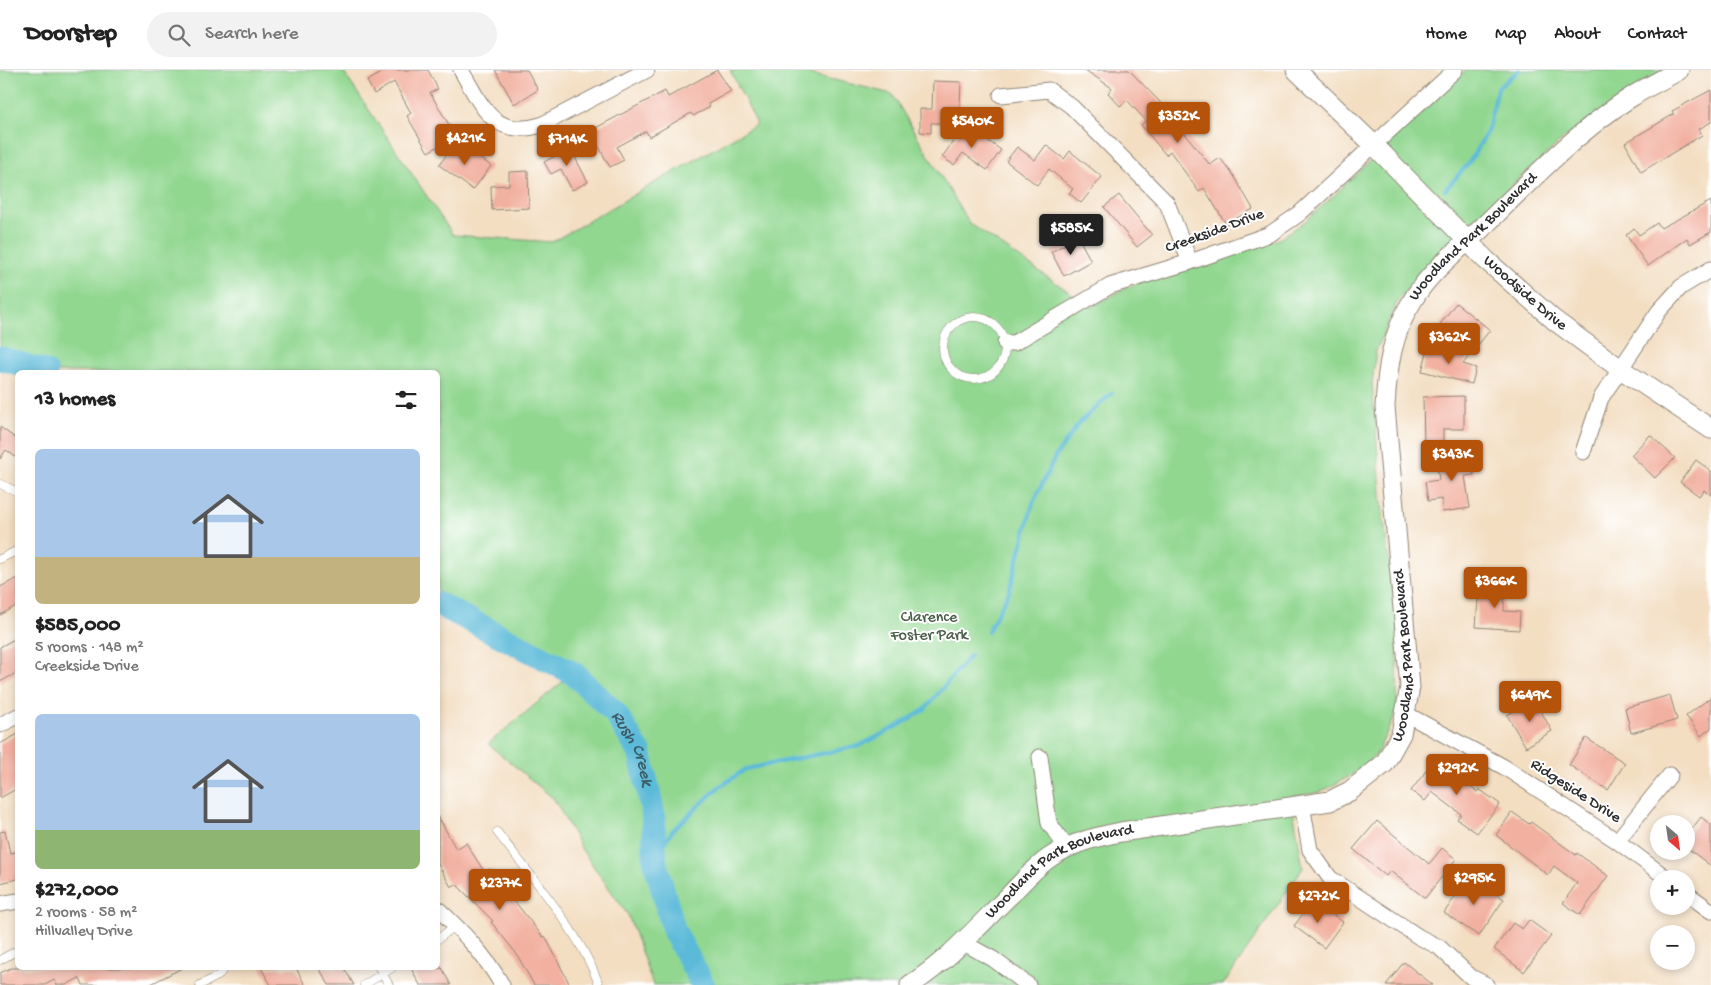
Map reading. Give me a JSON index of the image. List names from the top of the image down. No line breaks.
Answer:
{"streets":{"street":["Creekside Drive","Woodland Park Boulevard","Woodside Drive","Ridgeside Drive"]},"crossings":[["Creekside Drive","Woodside Drive"],["Woodland Park Boulevard","Woodside Drive"],["Woodland Park Boulevard","Ridgeside Drive"]],"water":["Rush Creek"],"parks":["Clarence Foster Park"],"north":"bottom right","page":{"header":"Doorstep","search":"Search here","nav":["Home","Map","About","Contact"],"price":["$352K","$540K","$421K","$714K","$585K","$362K","$343K","$366K","$649K","$292K","$295K","$237K","$272K"],"heading":"13 homes","list":[{"name":"$585,000","note":"5 rooms · 148 m² · Creekside Drive"},{"name":"$272,000","note":"2 rooms · 58 m² · Hillvalley Drive"}],"map_buttons":["+","−"]}}
